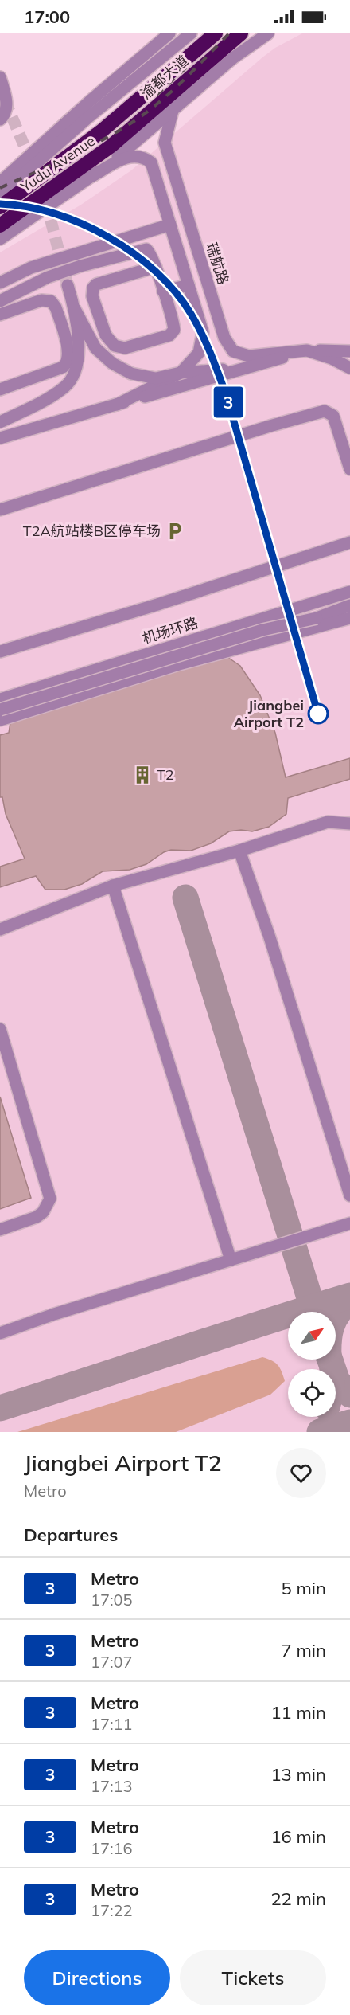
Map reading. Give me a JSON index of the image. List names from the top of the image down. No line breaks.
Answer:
{"streets":{"highway":["渝都大道","Yudu Avenue"],"street":["瑞航路","机场环路"]},"crossings":[["渝都大道","Yudu Avenue"]],"places":{"parking":["T2A航站楼B区停车场"],"other":["Jiangbei Airport T2"],"building":["T2"]},"lines":["metro line 3"],"north":"top right","page":{"status":"17:00","on_map":"3","heading":[["Jiangbei Airport T2","Metro"],"Departures"],"list":[{"mark":"3","name":"Metro","note":"17:05","value":"5 min"},{"mark":"3","name":"Metro","note":"17:07","value":"7 min"},{"mark":"3","name":"Metro","note":"17:11","value":"11 min"},{"mark":"3","name":"Metro","note":"17:13","value":"13 min"},{"mark":"3","name":"Metro","note":"17:16","value":"16 min"},{"mark":"3","name":"Metro","note":"17:22","value":"22 min"}],"buttons":["Directions","Tickets"]}}
